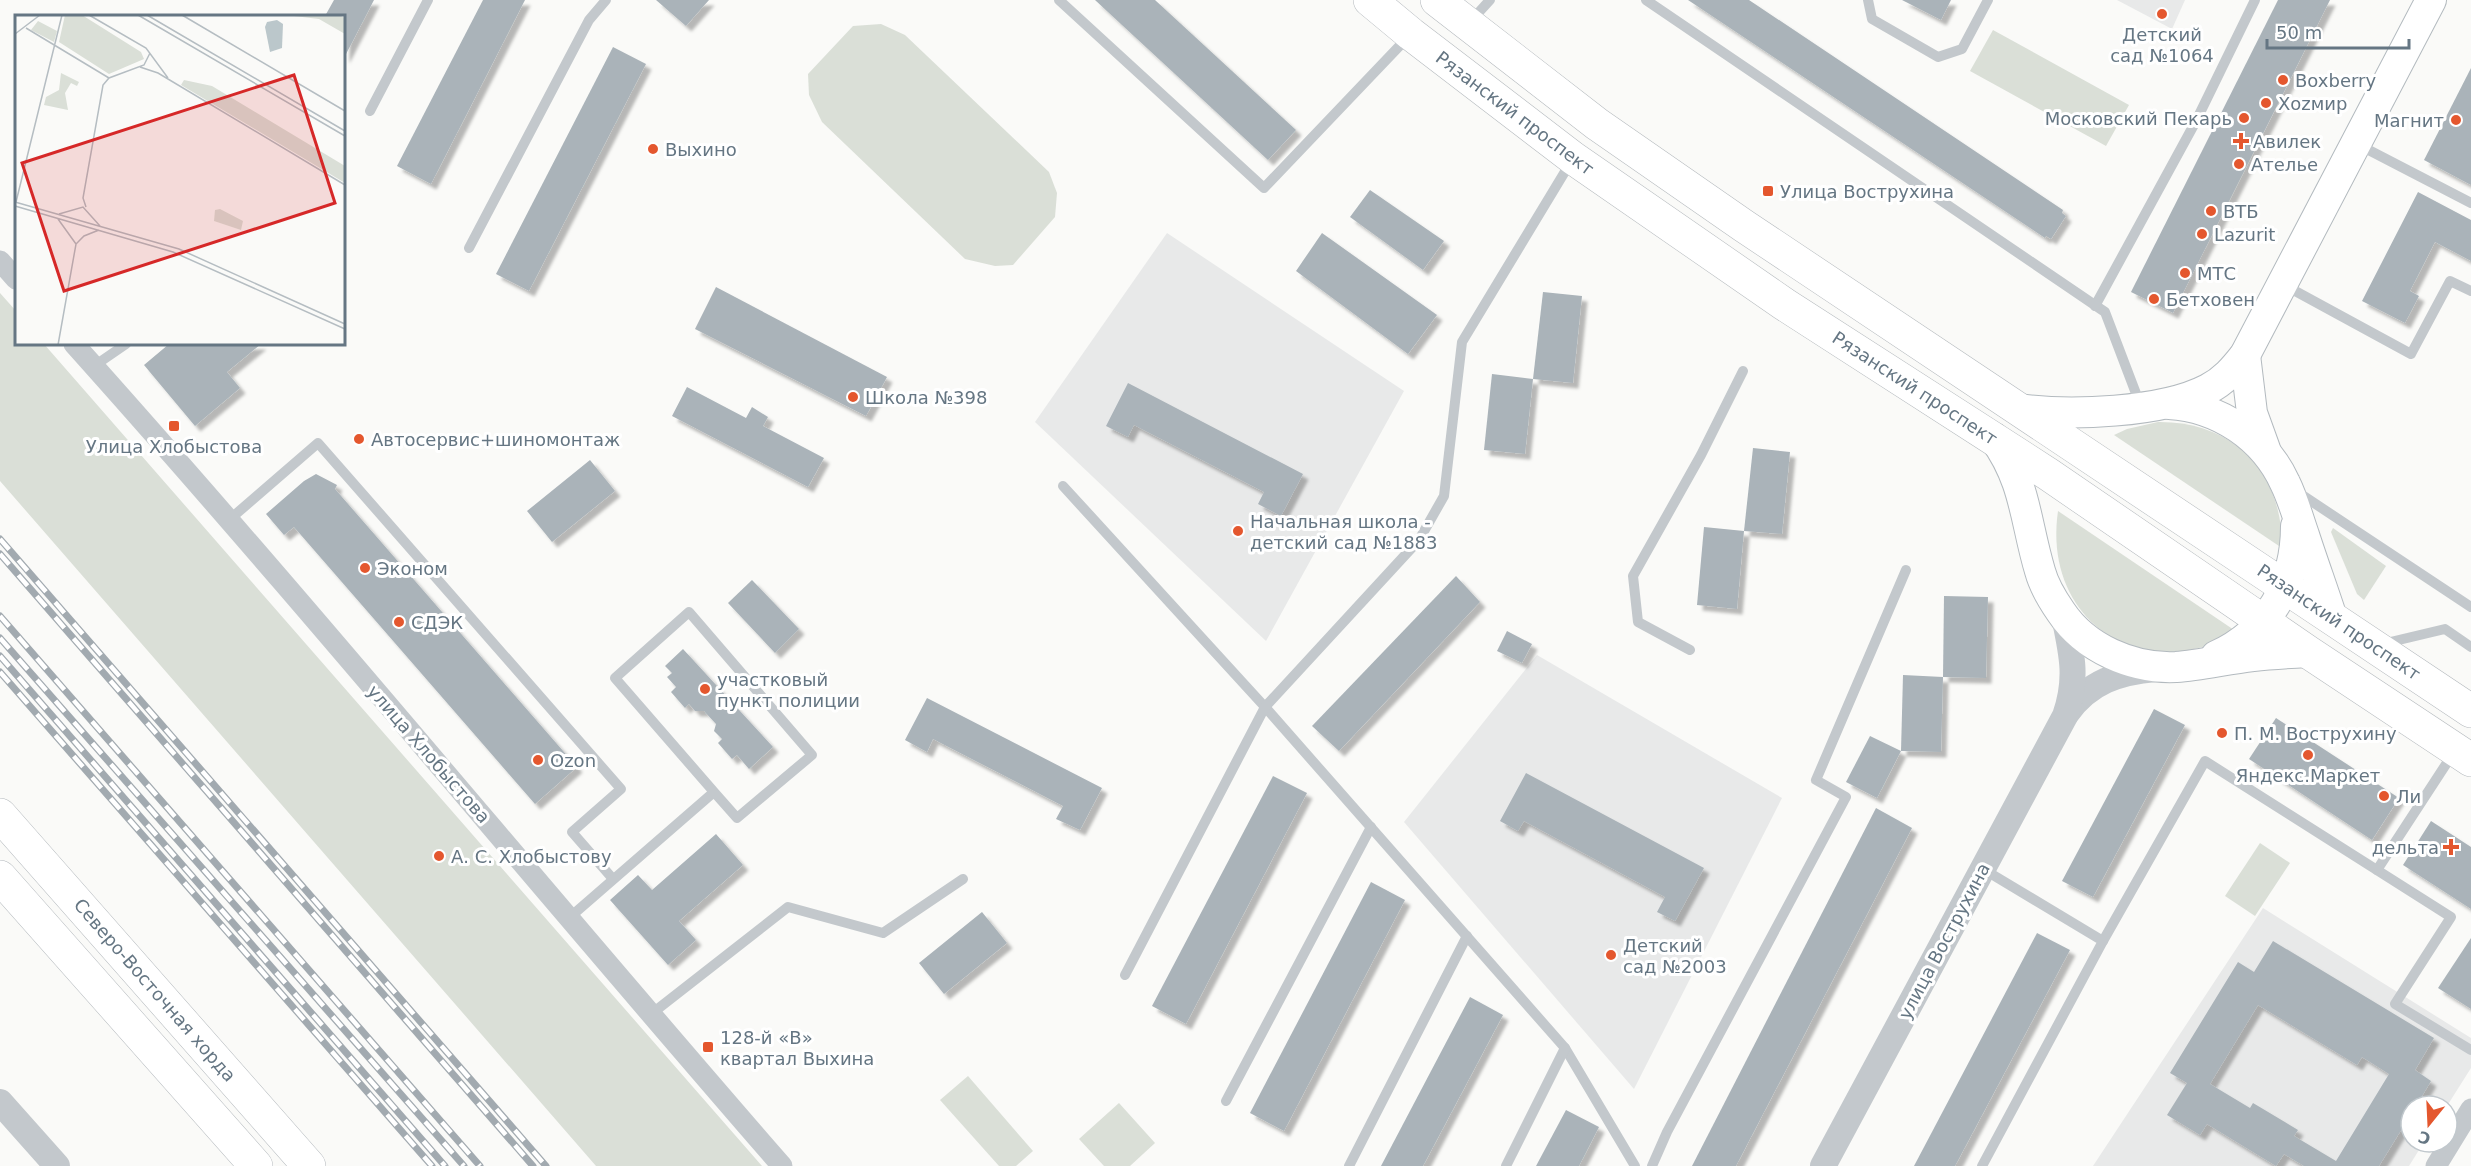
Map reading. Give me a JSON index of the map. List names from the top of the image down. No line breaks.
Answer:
{"streets":{"main road":["Рязанский проспект","Северо-Восточная хорда"],"street":["улица Хлобыстова","улица Вострухина"]},"places":{"other":["Детский сад №1064","Boxberry","Хоzмир","Московский Пекарь","Магнит","Выхино","Ателье","ВТБ","Lazurit","МТС","Бетховен","Школа №398","Автосервис+шиномонтаж","Начальная школа - детский сад №1883","Эконом","СДЭК","участковый пункт полиции","П. М. Вострухину","Яндекс.Маркет","Ozon","Ли","А. С. Хлобыстову","Детский сад №2003"],"health":["Авилек","дельта"],"transit":["Улица Вострухина","Улица Хлобыстова","128-й «В» квартал Выхина"]},"scale_bar":"50 m","north":"bottom"}
